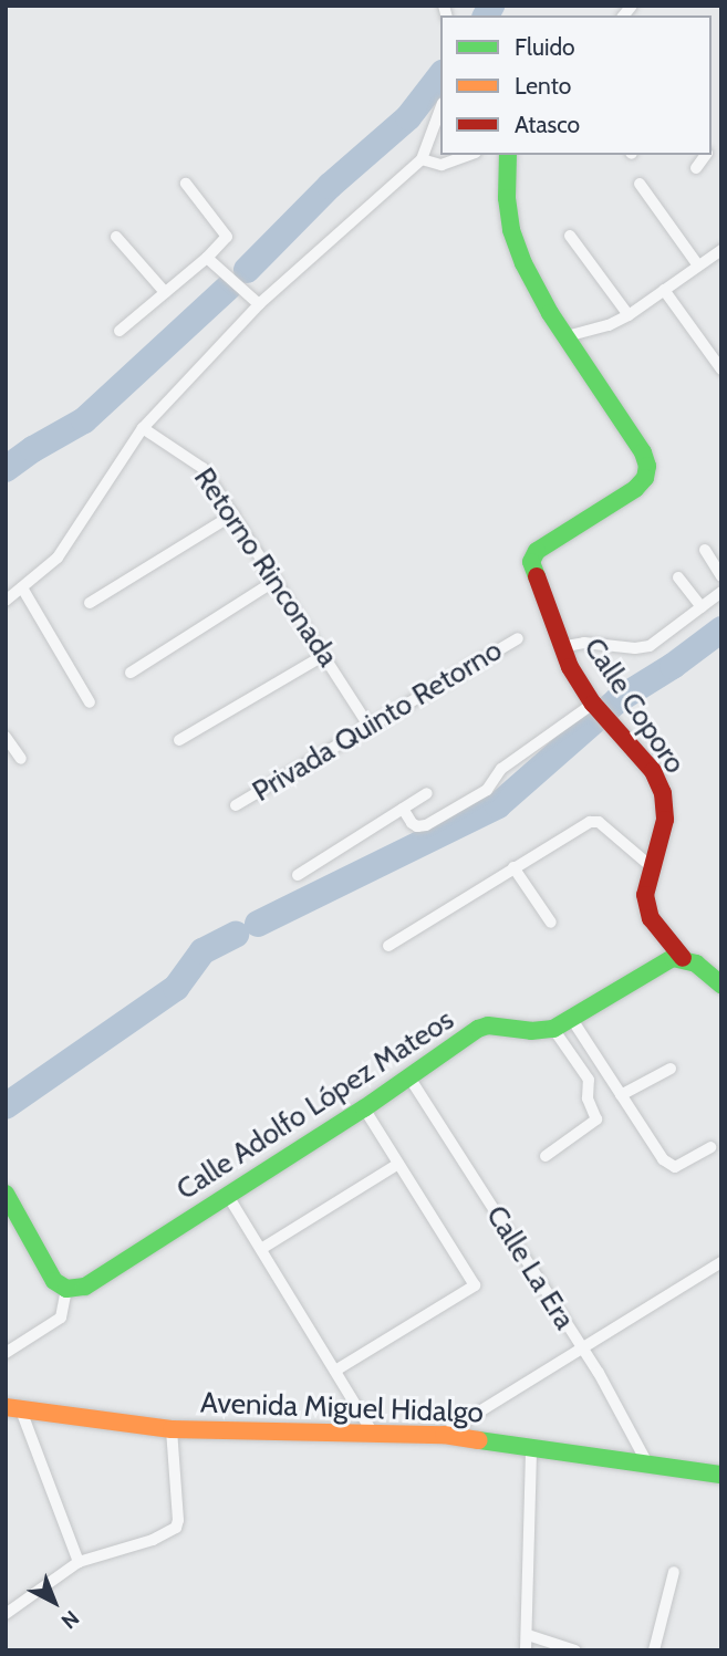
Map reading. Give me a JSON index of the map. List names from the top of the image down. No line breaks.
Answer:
{"streets":{"main road":["Calle Coporo","Calle Adolfo López Mateos","Avenida Miguel Hidalgo"],"street":["Retorno Rinconada","Privada Quinto Retorno","Calle La Era"]},"crossings":[["Retorno Rinconada","Privada Quinto Retorno"],["Calle Coporo","Calle Adolfo López Mateos"],["Calle Adolfo López Mateos","Calle La Era"],["Calle La Era","Avenida Miguel Hidalgo"]],"legend":["Fluido","Lento","Atasco"],"north":"bottom right"}
